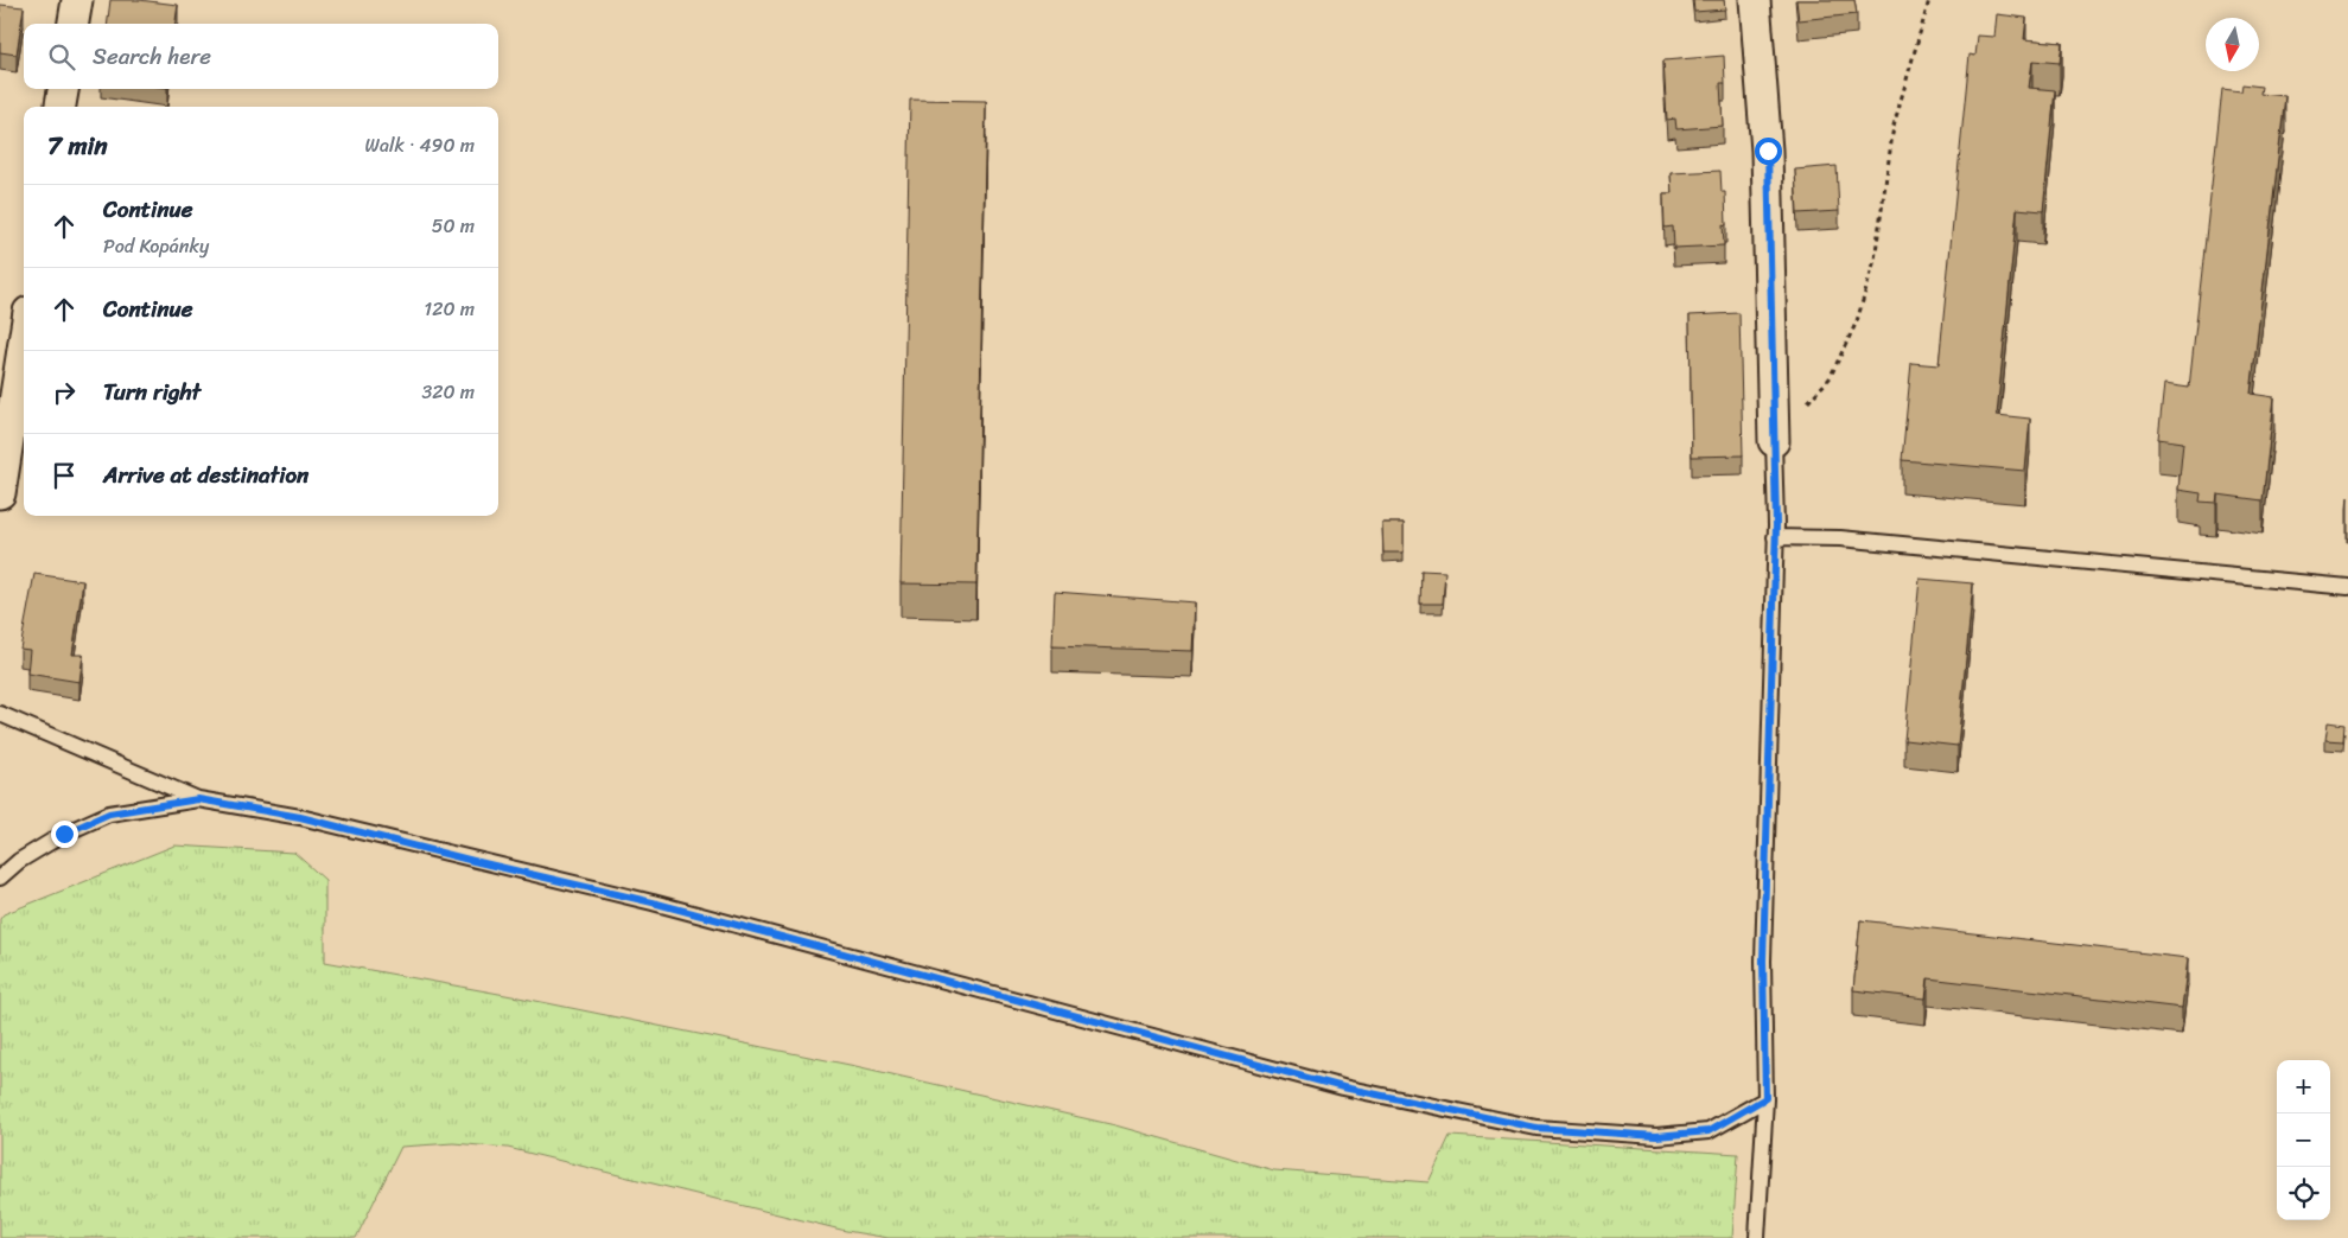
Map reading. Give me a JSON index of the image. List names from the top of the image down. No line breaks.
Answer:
{"north":"bottom","page":{"search":"Search here","heading":["7 min","Walk · 490 m"],"list":[["Continue","Pod Kopánky","50 m"],["Continue","120 m"],["Turn right","320 m"],"Arrive at destination"],"map_buttons":["+","−"]}}
